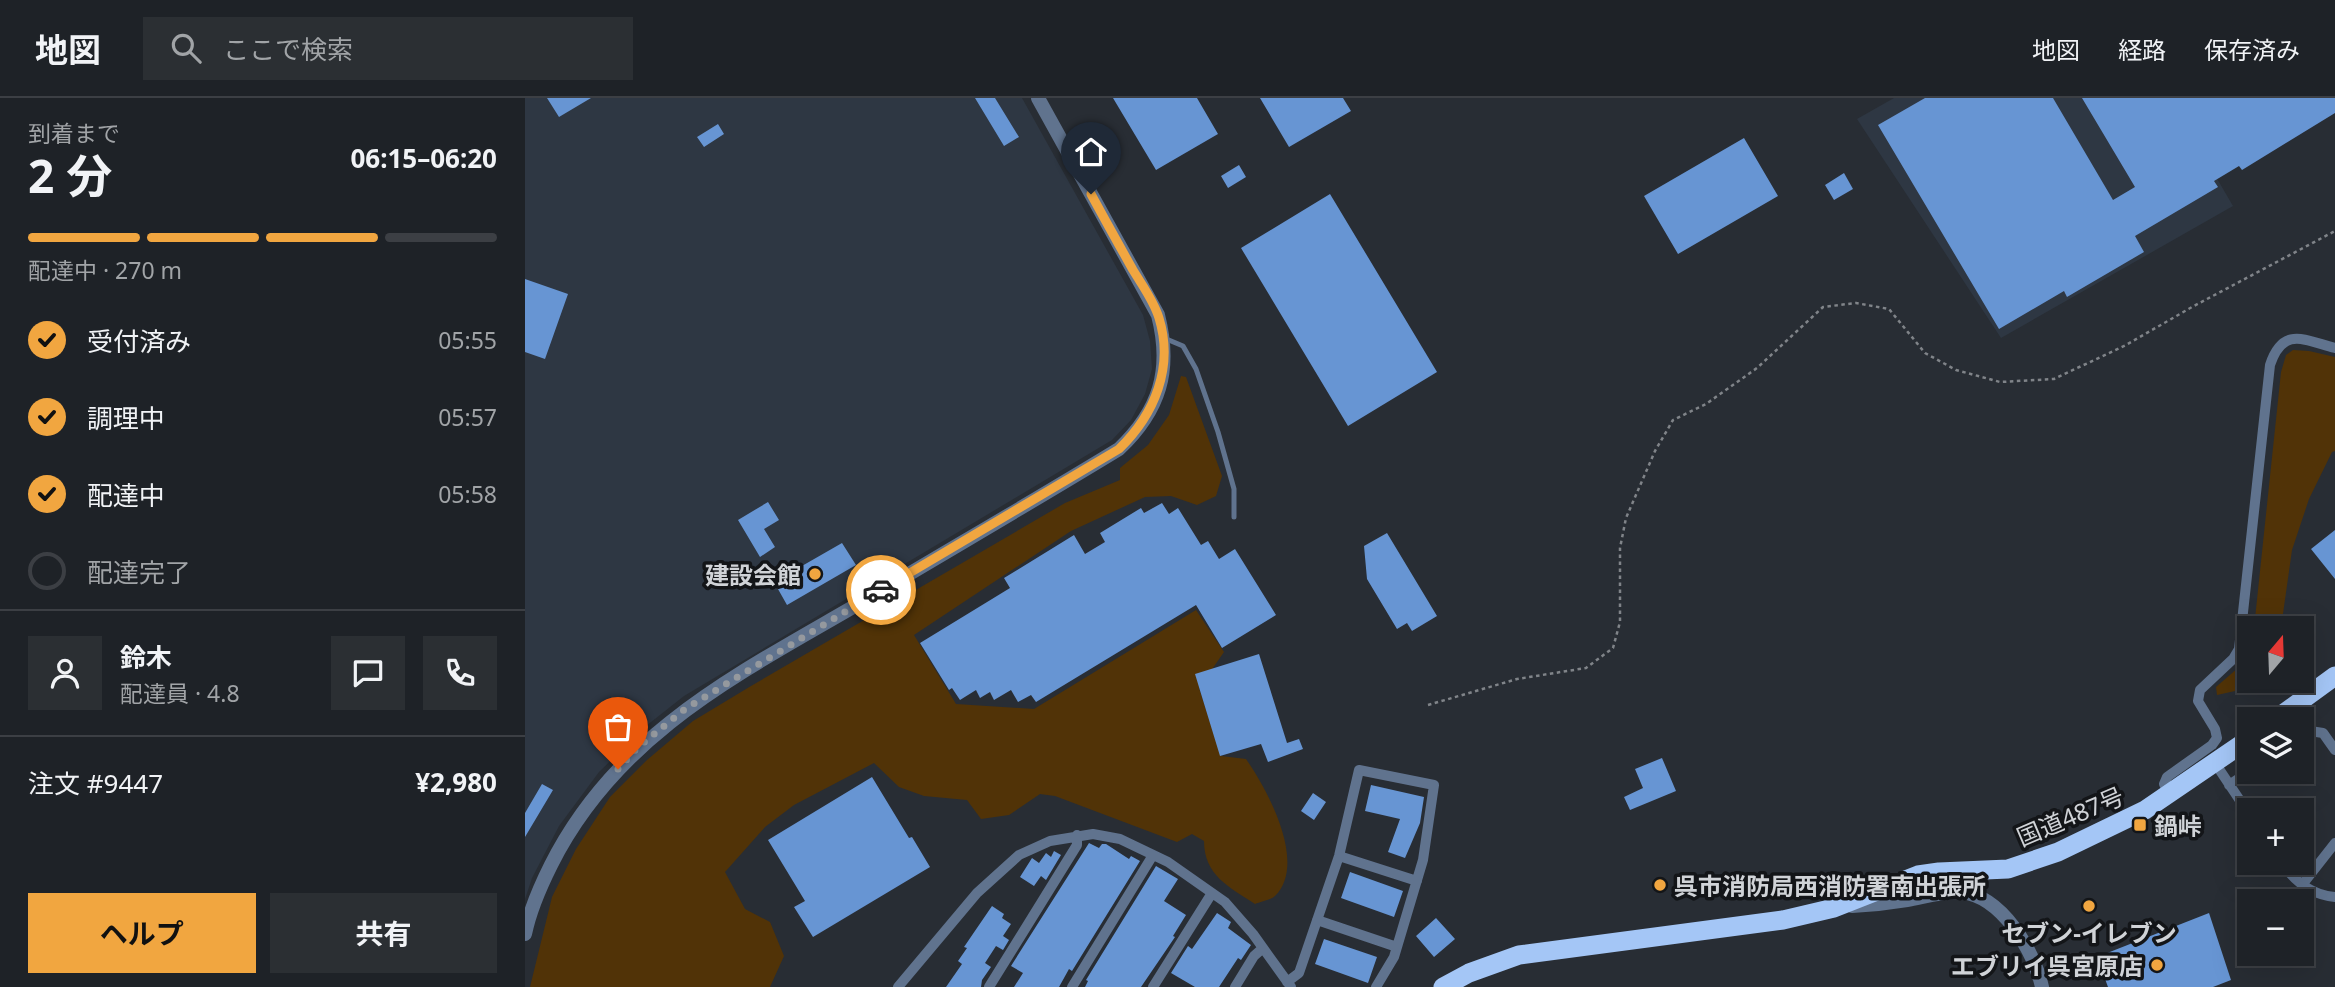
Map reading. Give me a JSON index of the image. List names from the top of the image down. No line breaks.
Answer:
{"streets":{"highway":["国道487号"]},"places":{"other":["建設会館","呉市消防局西消防署南出張所","セブン-イレブン","エブリイ呉宮原店"],"transit":["鍋峠"]},"north":"top","page":{"header":"地図","search":"ここで検索","nav":["地図","経路","保存済み"],"heading":["2 分","到着まで","06:15–06:20"],"panel":["鈴木","配達員 · 4.8","注文 #9447","¥2,980"],"bar":"配達中 · 270 m","list":[["受付済み","05:55"],["調理中","05:57"],["配達中","05:58"],"配達完了"],"map_buttons":["+","−"],"buttons":["ヘルプ","共有"]}}
